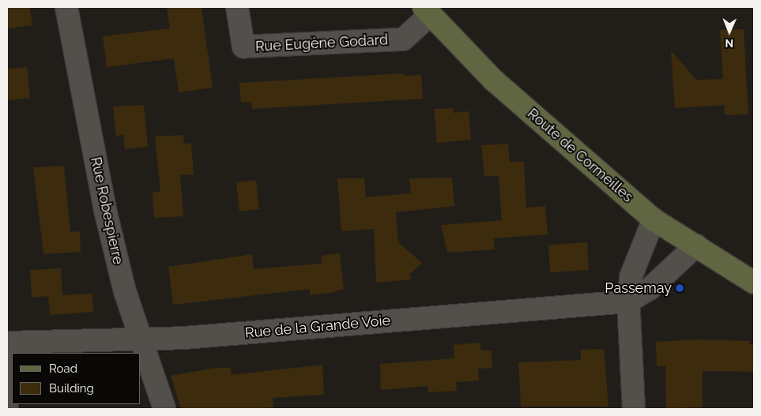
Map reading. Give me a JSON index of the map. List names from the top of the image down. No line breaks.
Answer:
{"streets":{"main road":["Route de Cormeilles"],"street":["Rue Eugène Godard","Rue Robespierre","Rue de la Grande Voie"]},"crossings":[["Rue Eugène Godard","Route de Cormeilles"],["Route de Cormeilles","Rue de la Grande Voie"],["Rue Robespierre","Rue de la Grande Voie"]],"places":["Passemay"],"legend":["Road","Building"],"north":"bottom"}
